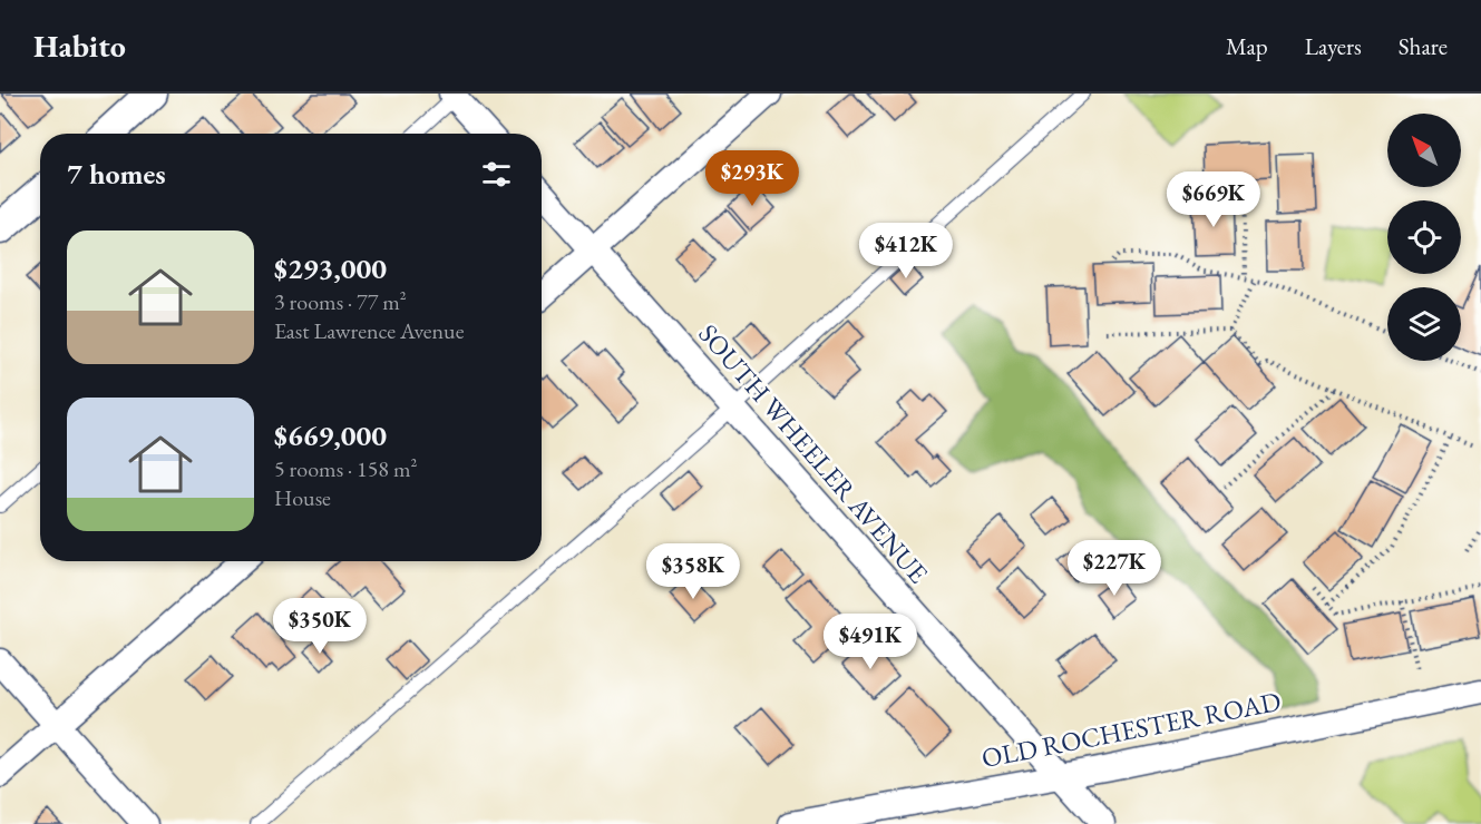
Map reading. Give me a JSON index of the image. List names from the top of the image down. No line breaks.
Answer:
{"streets":{"street":["SOUTH WHEELER AVENUE","OLD ROCHESTER ROAD"]},"crossings":[["SOUTH WHEELER AVENUE","OLD ROCHESTER ROAD"]],"north":"top left","page":{"header":"Habito","nav":["Map","Layers","Share"],"heading":"7 homes","price":["$293K","$669K","$412K","$227K","$358K","$350K","$491K"],"list":[{"name":"$293,000","note":"3 rooms · 77 m² · East Lawrence Avenue"},{"name":"$669,000","note":"5 rooms · 158 m² · House"}]}}
